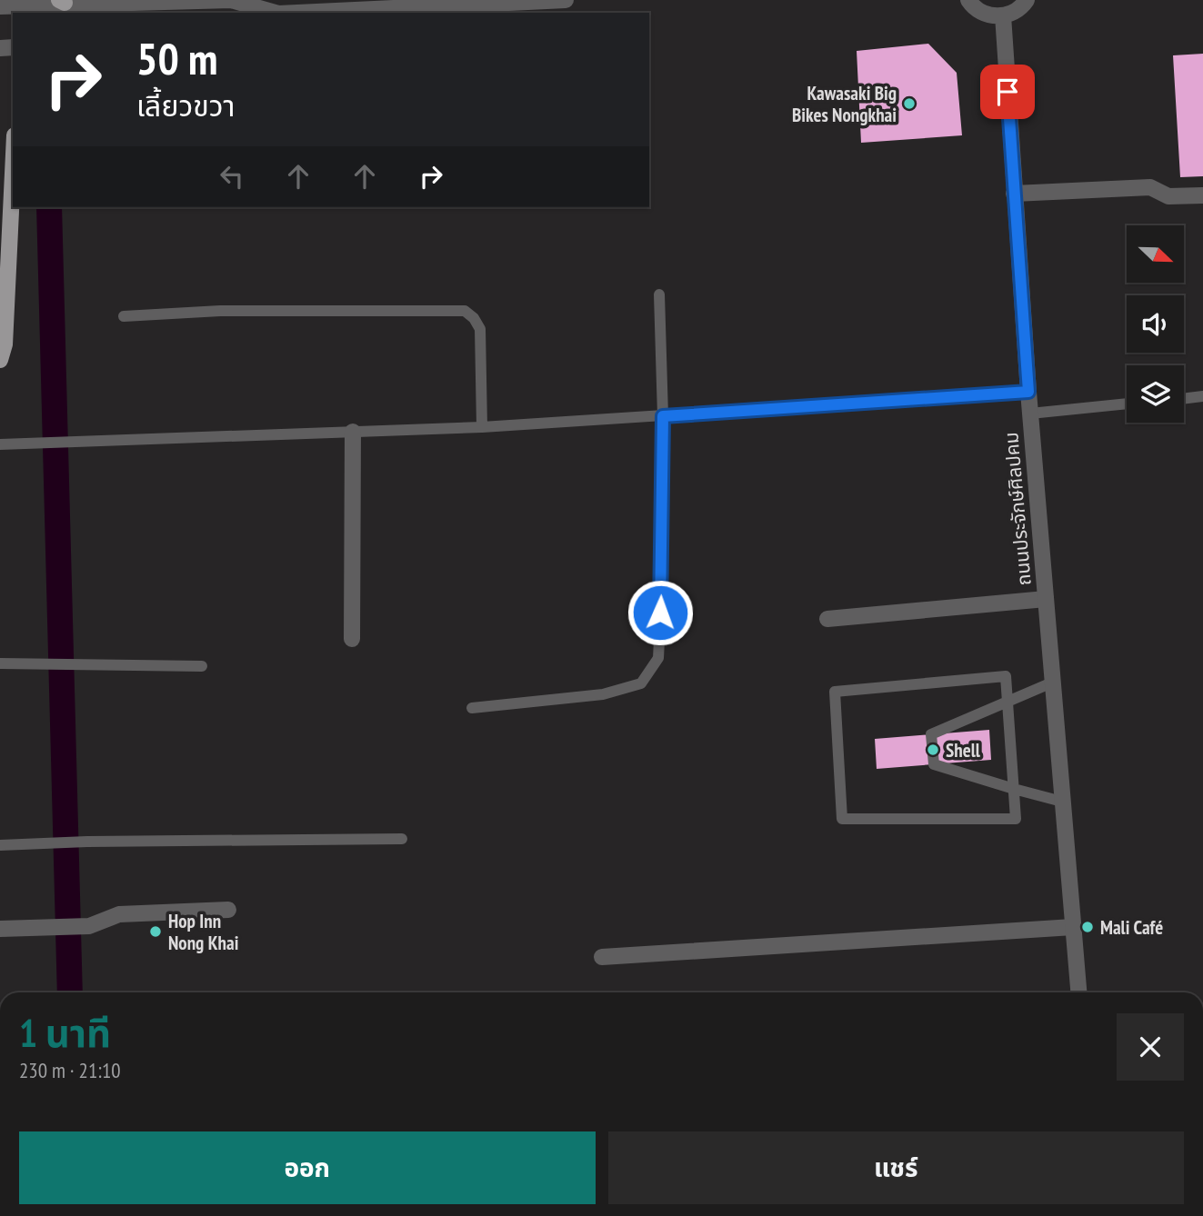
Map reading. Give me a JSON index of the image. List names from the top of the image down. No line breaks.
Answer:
{"streets":{"street":["ถนนประจักษ์ศิลปคม"]},"places":["Kawasaki Big Bikes Nongkhai","Shell","Mali Café","Hop Inn Nong Khai"],"north":"bottom right","page":{"turn":["50 m","เลี้ยวขวา"],"heading":["1 นาที","230 m · 21:10"],"buttons":["ออก","แชร์"]}}
